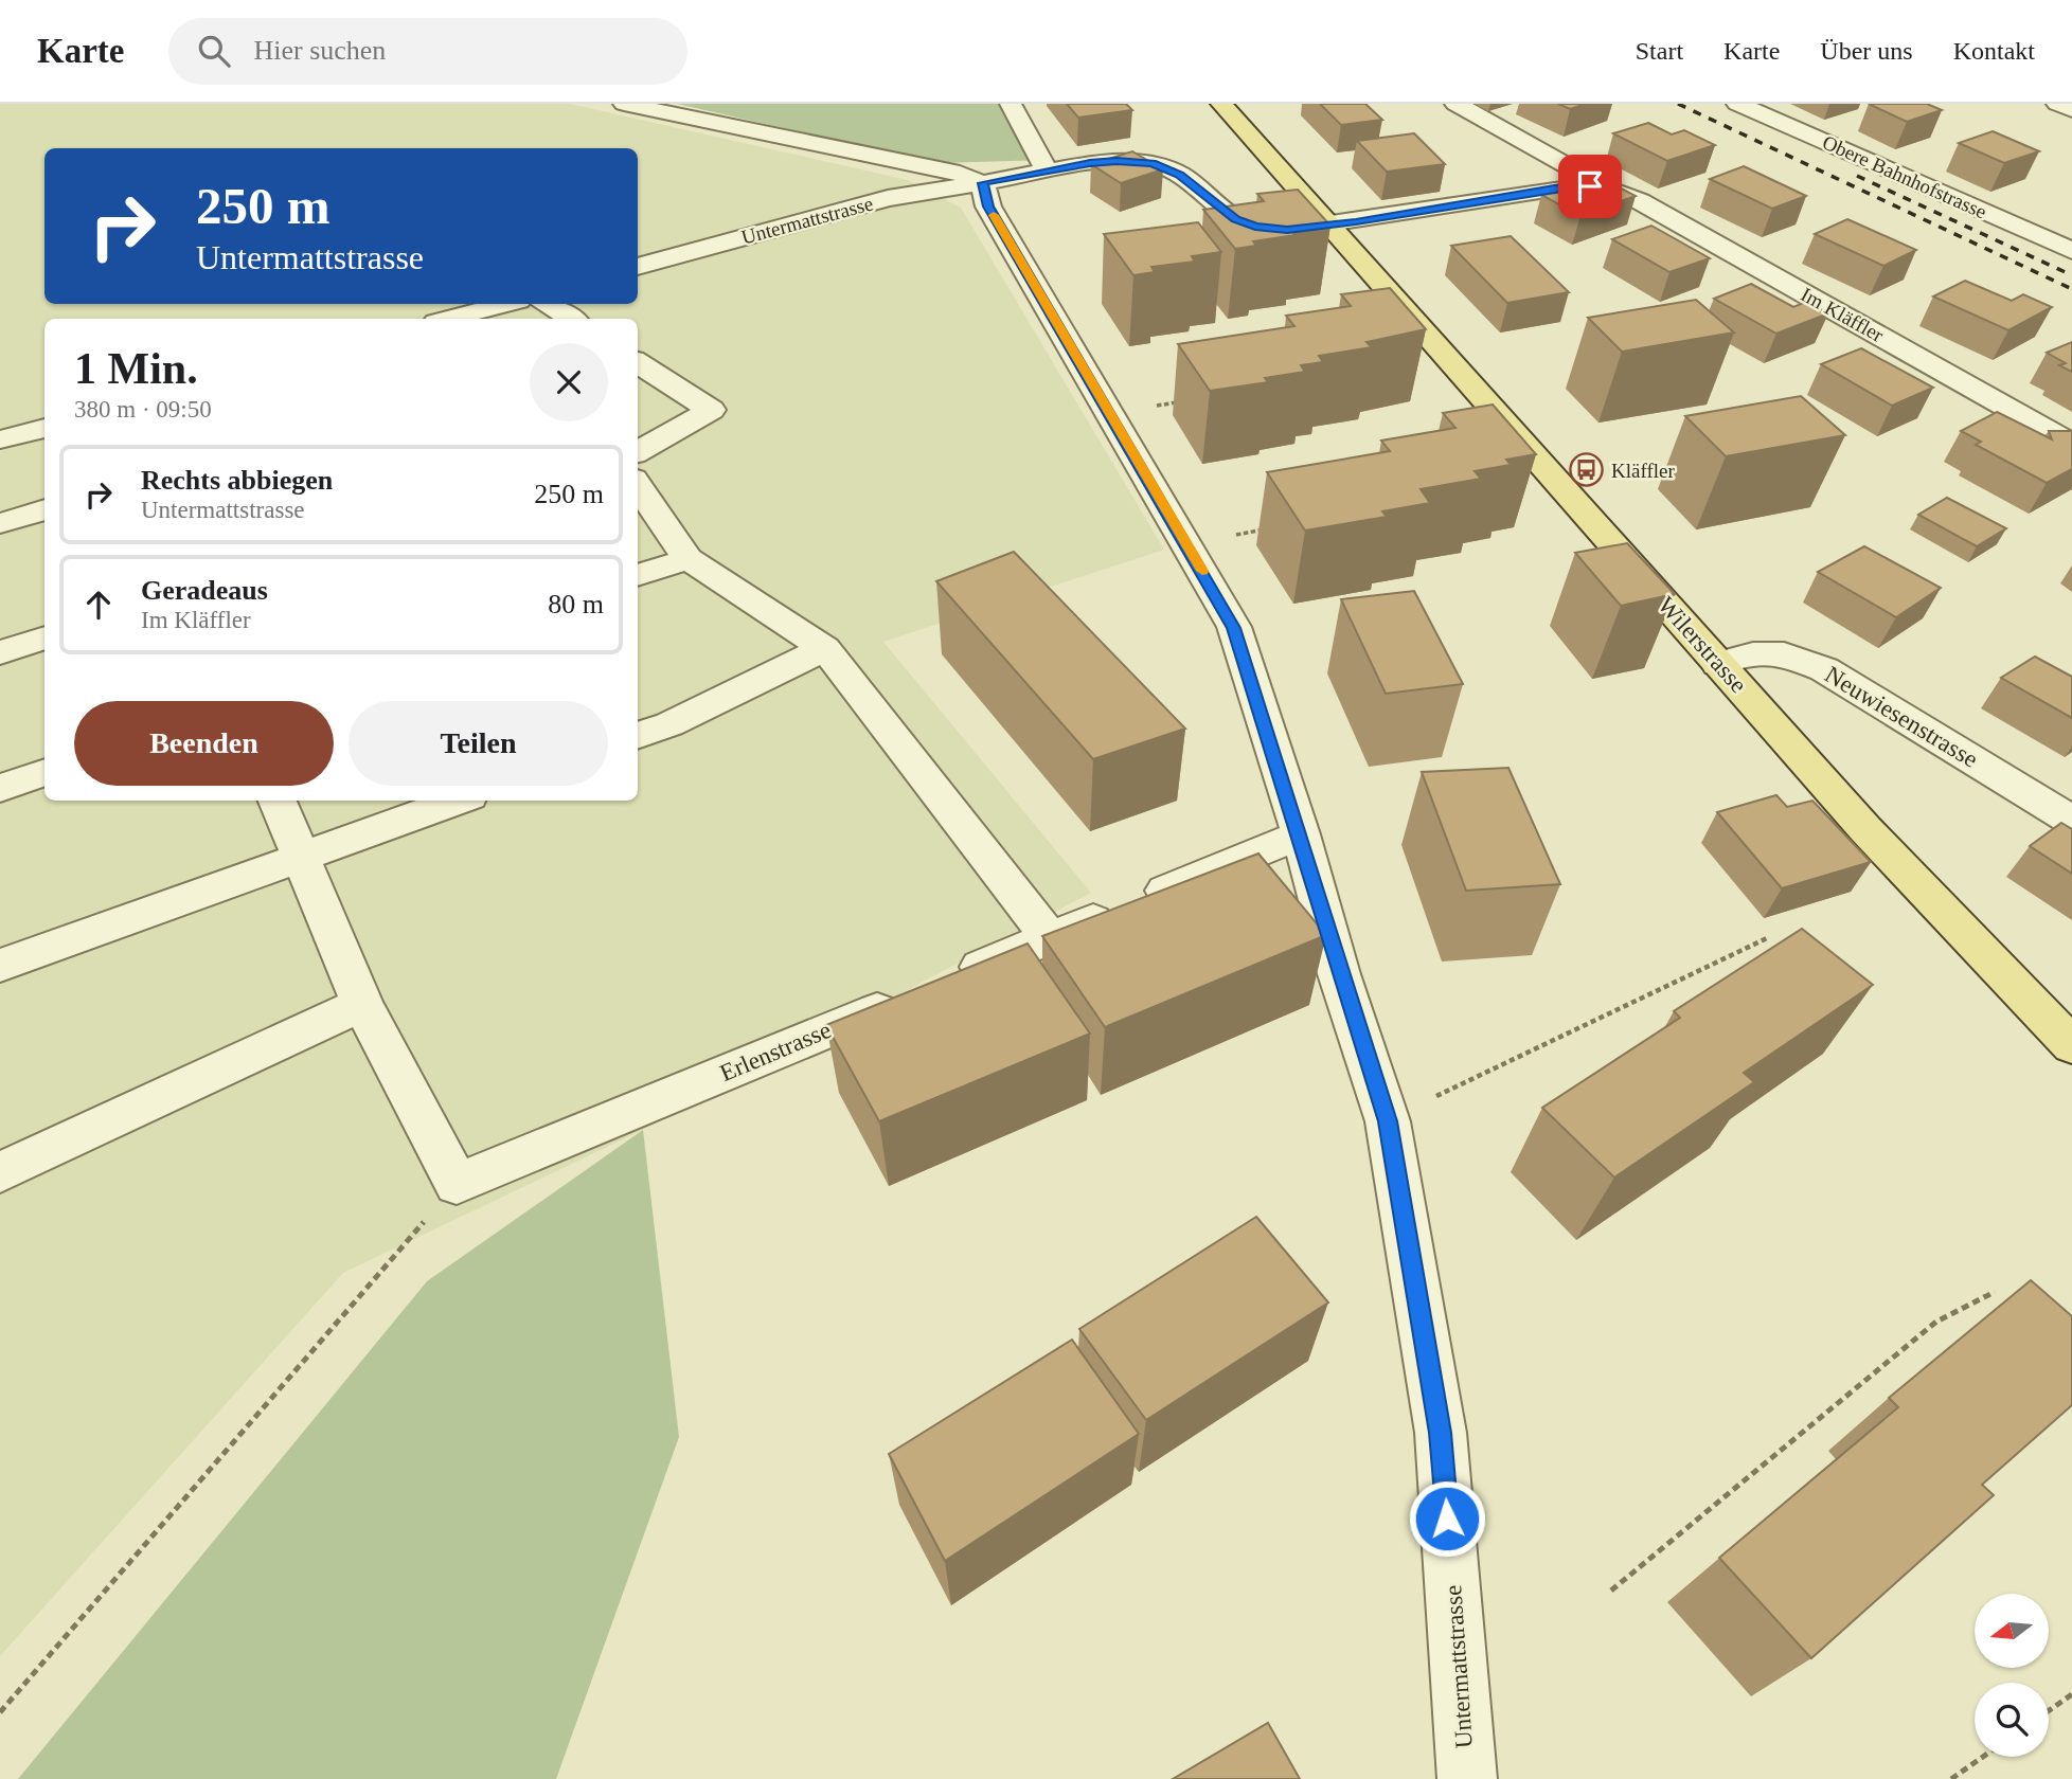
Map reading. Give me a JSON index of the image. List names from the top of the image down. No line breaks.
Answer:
{"streets":{"main road":["Wilerstrasse"],"street":["Obere Bahnhofstrasse","Untermattstrasse","Im Kläffler","Neuwiesenstrasse","Erlenstrasse"]},"crossings":[["Untermattstrasse","Im Kläffler"],["Untermattstrasse","Wilerstrasse"],["Untermattstrasse","Erlenstrasse"],["Im Kläffler","Wilerstrasse"],["Wilerstrasse","Neuwiesenstrasse"]],"places":{"bus stop":["Kläffler"]},"north":"left","page":{"header":"Karte","search":"Hier suchen","nav":["Start","Karte","Über uns","Kontakt"],"turn":["250 m","Untermattstrasse"],"heading":["1 Min.","380 m · 09:50"],"list":[{"name":"Rechts abbiegen","note":"Untermattstrasse","value":"250 m"},{"name":"Geradeaus","note":"Im Kläffler","value":"80 m"}],"buttons":["Beenden","Teilen"]}}
